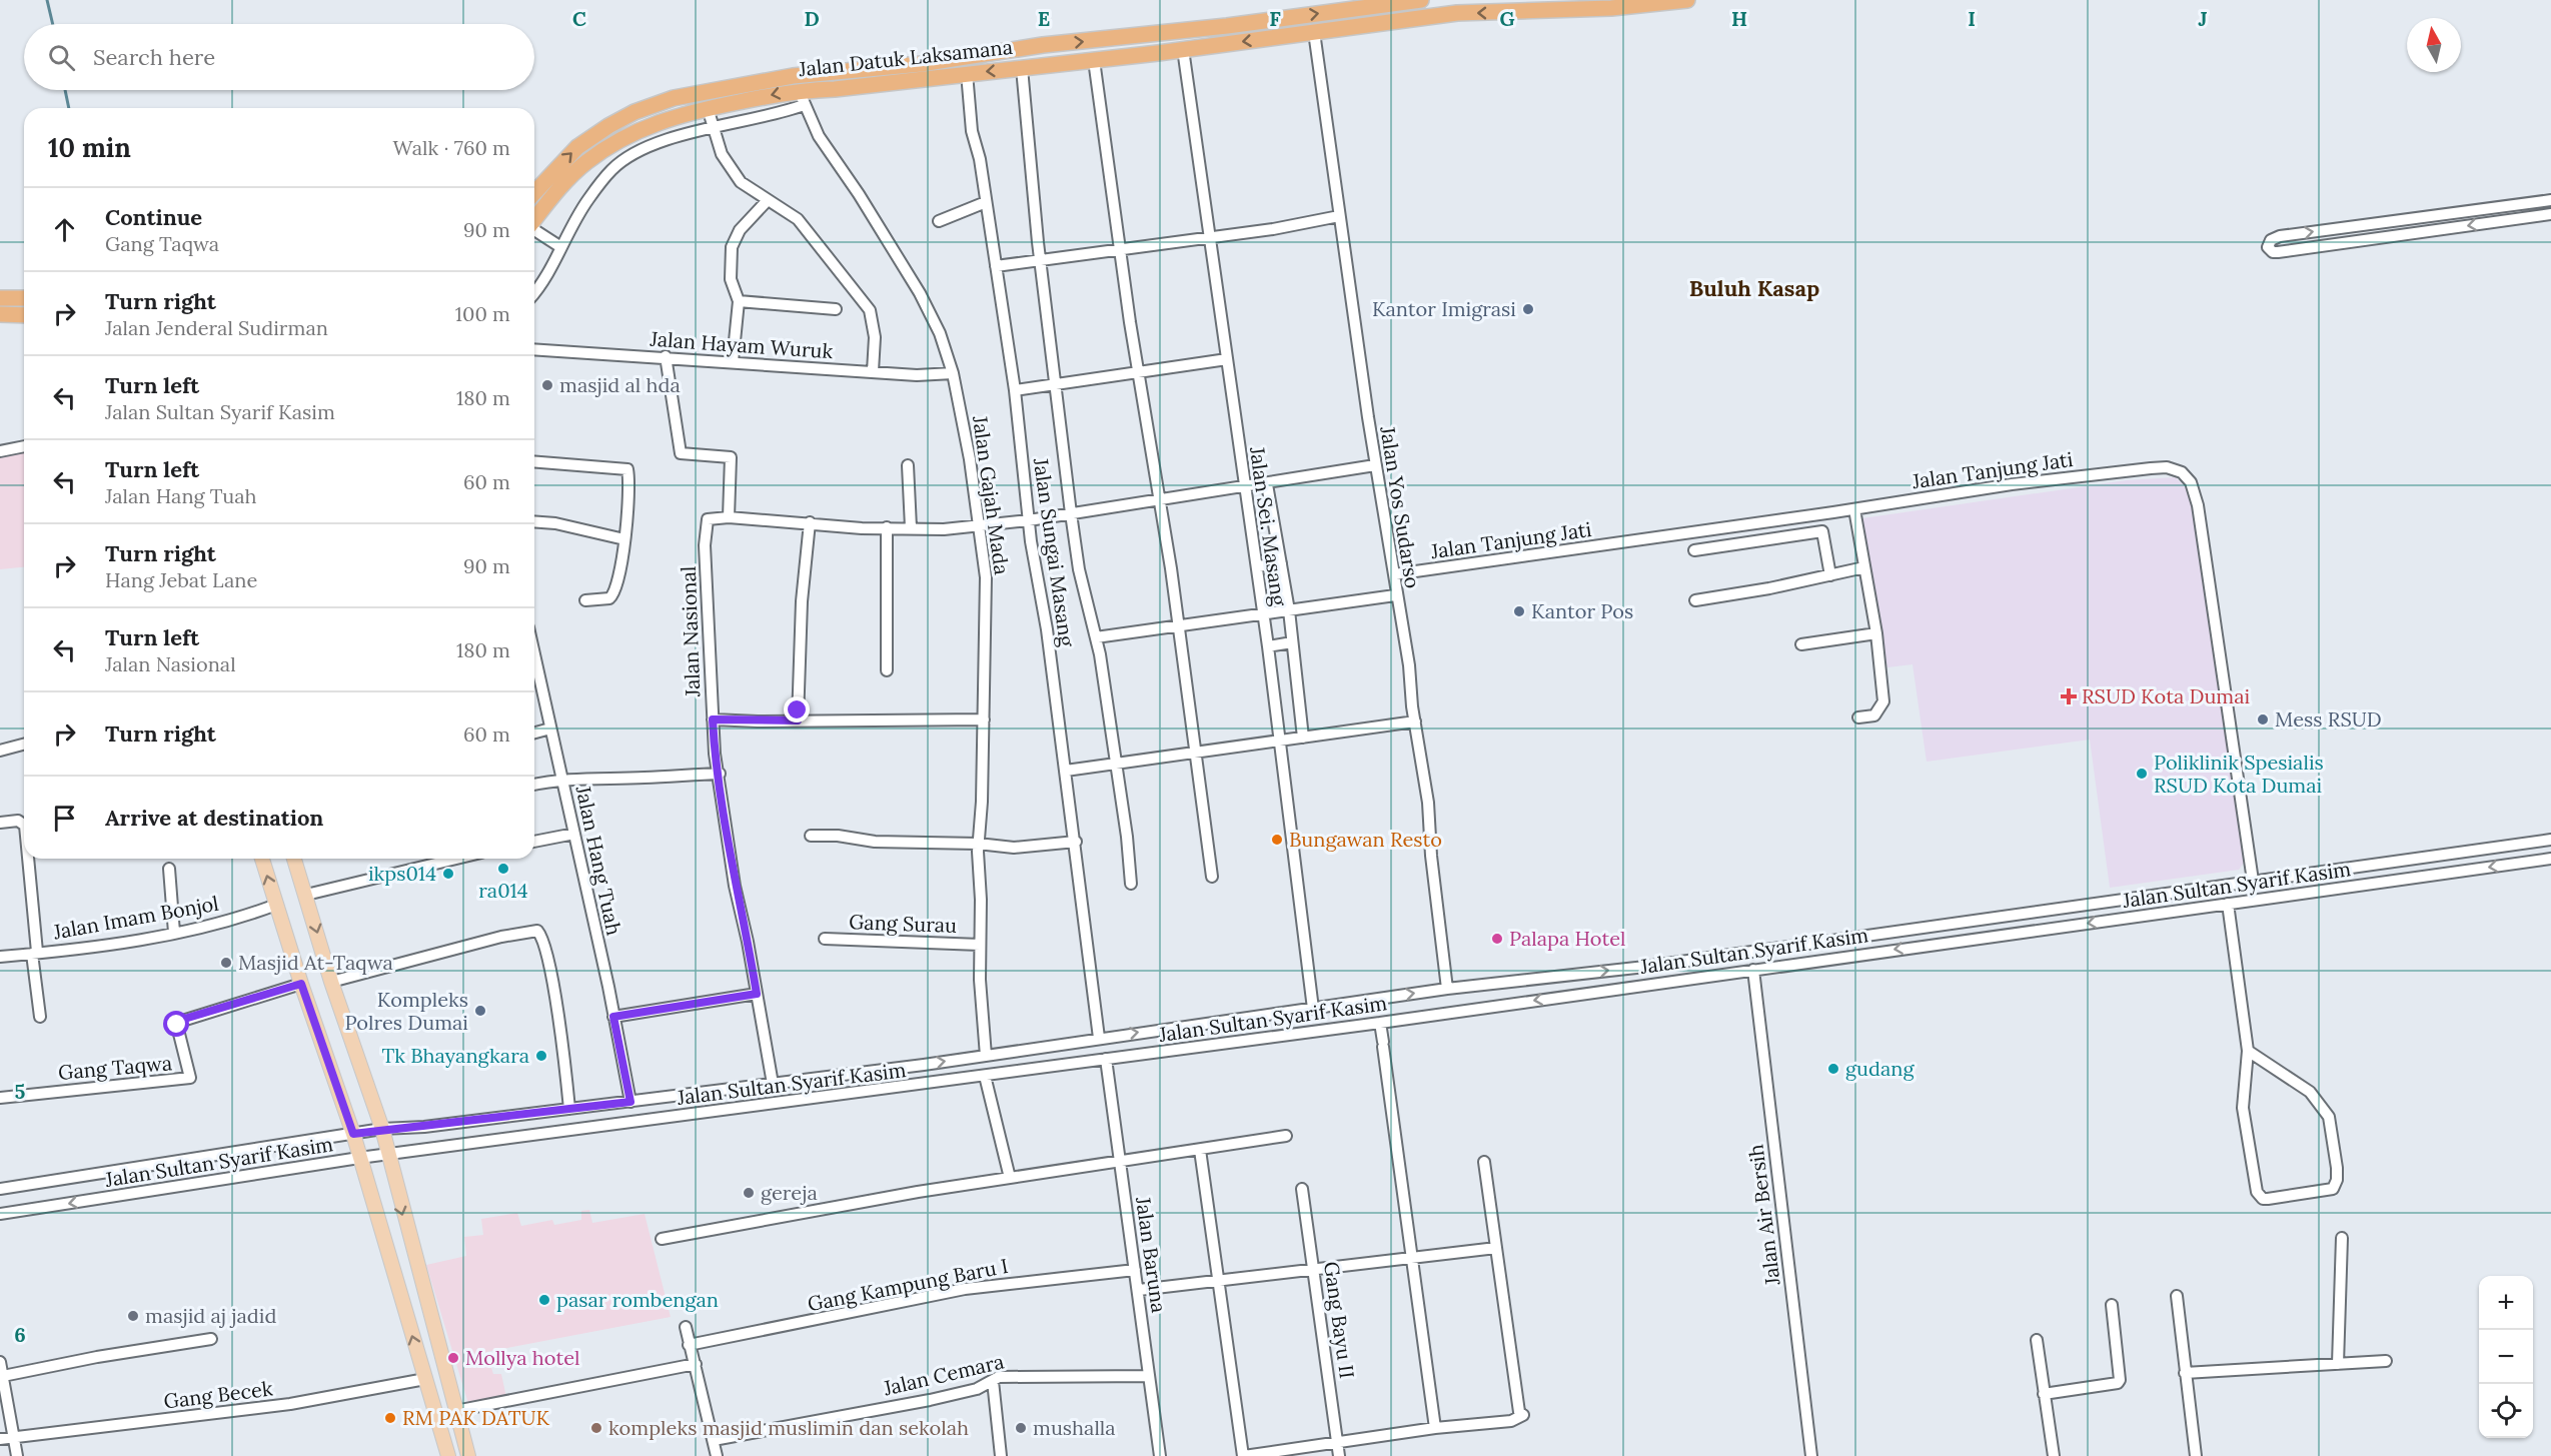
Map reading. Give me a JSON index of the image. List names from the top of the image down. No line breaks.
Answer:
{"streets":{"highway":["Jalan Datuk Laksamana"],"street":["Jalan Hayam Wuruk","Jalan Tanjung Jati","Jalan Gajah Mada","Jalan Yos Sudarso","Jalan Sei. Masang","Jalan Sungai Masang","Jalan Nasional","Jalan Hang Tuah","Jalan Sultan Syarif Kasim","Jalan Imam Bonjol","Gang Surau","Gang Taqwa","Jalan Air Bersih","Jalan Baruna","Gang Kampung Baru I","Gang Bayu II","Jalan Cemara","Gang Becek"]},"crossings":[["Jalan Datuk Laksamana","Jalan Gajah Mada"],["Jalan Datuk Laksamana","Jalan Yos Sudarso"],["Jalan Datuk Laksamana","Jalan Sei. Masang"],["Jalan Datuk Laksamana","Jalan Sungai Masang"],["Jalan Hayam Wuruk","Jalan Gajah Mada"],["Jalan Tanjung Jati","Jalan Yos Sudarso"],["Jalan Tanjung Jati","Jalan Sultan Syarif Kasim"],["Jalan Gajah Mada","Jalan Nasional"],["Jalan Gajah Mada","Jalan Sultan Syarif Kasim"],["Jalan Gajah Mada","Gang Surau"],["Jalan Yos Sudarso","Jalan Nasional"],["Jalan Yos Sudarso","Jalan Sultan Syarif Kasim"],["Jalan Sei. Masang","Jalan Nasional"],["Jalan Sei. Masang","Jalan Sultan Syarif Kasim"],["Jalan Sungai Masang","Jalan Nasional"],["Jalan Sungai Masang","Jalan Sultan Syarif Kasim"],["Jalan Nasional","Jalan Sultan Syarif Kasim"],["Jalan Hang Tuah","Jalan Sultan Syarif Kasim"],["Jalan Sultan Syarif Kasim","Jalan Air Bersih"],["Jalan Sultan Syarif Kasim","Jalan Baruna"],["Jalan Baruna","Gang Kampung Baru I"],["Jalan Baruna","Jalan Cemara"]],"districts":["Buluh Kasap"],"places":{"other":["Kantor Imigrasi","masjid al hda","Kantor Pos","Mess RSUD","Poliklinik Spesialis RSUD Kota Dumai","Bungawan Resto","ra014","ikps014","Palapa Hotel","Masjid At-Taqwa","Kompleks Polres Dumai","Tk Bhayangkara","gudang","gereja","pasar rombengan","masjid aj jadid","Mollya hotel","RM PAK DATUK","kompleks masjid muslimin dan sekolah","mushalla"],"health":["RSUD Kota Dumai"]},"north":"top","page":{"search":"Search here","heading":["10 min","Walk · 760 m"],"list":[["Continue","Gang Taqwa","90 m"],["Turn right","Jalan Jenderal Sudirman","100 m"],["Turn left","Jalan Sultan Syarif Kasim","180 m"],["Turn left","Jalan Hang Tuah","60 m"],["Turn right","Hang Jebat Lane","90 m"],["Turn left","Jalan Nasional","180 m"],["Turn right","60 m"],"Arrive at destination"],"map_buttons":["+","−"]},"grid":{"columns":["C","D","E","F","G","H","I","J"],"rows":["5","6"]}}
